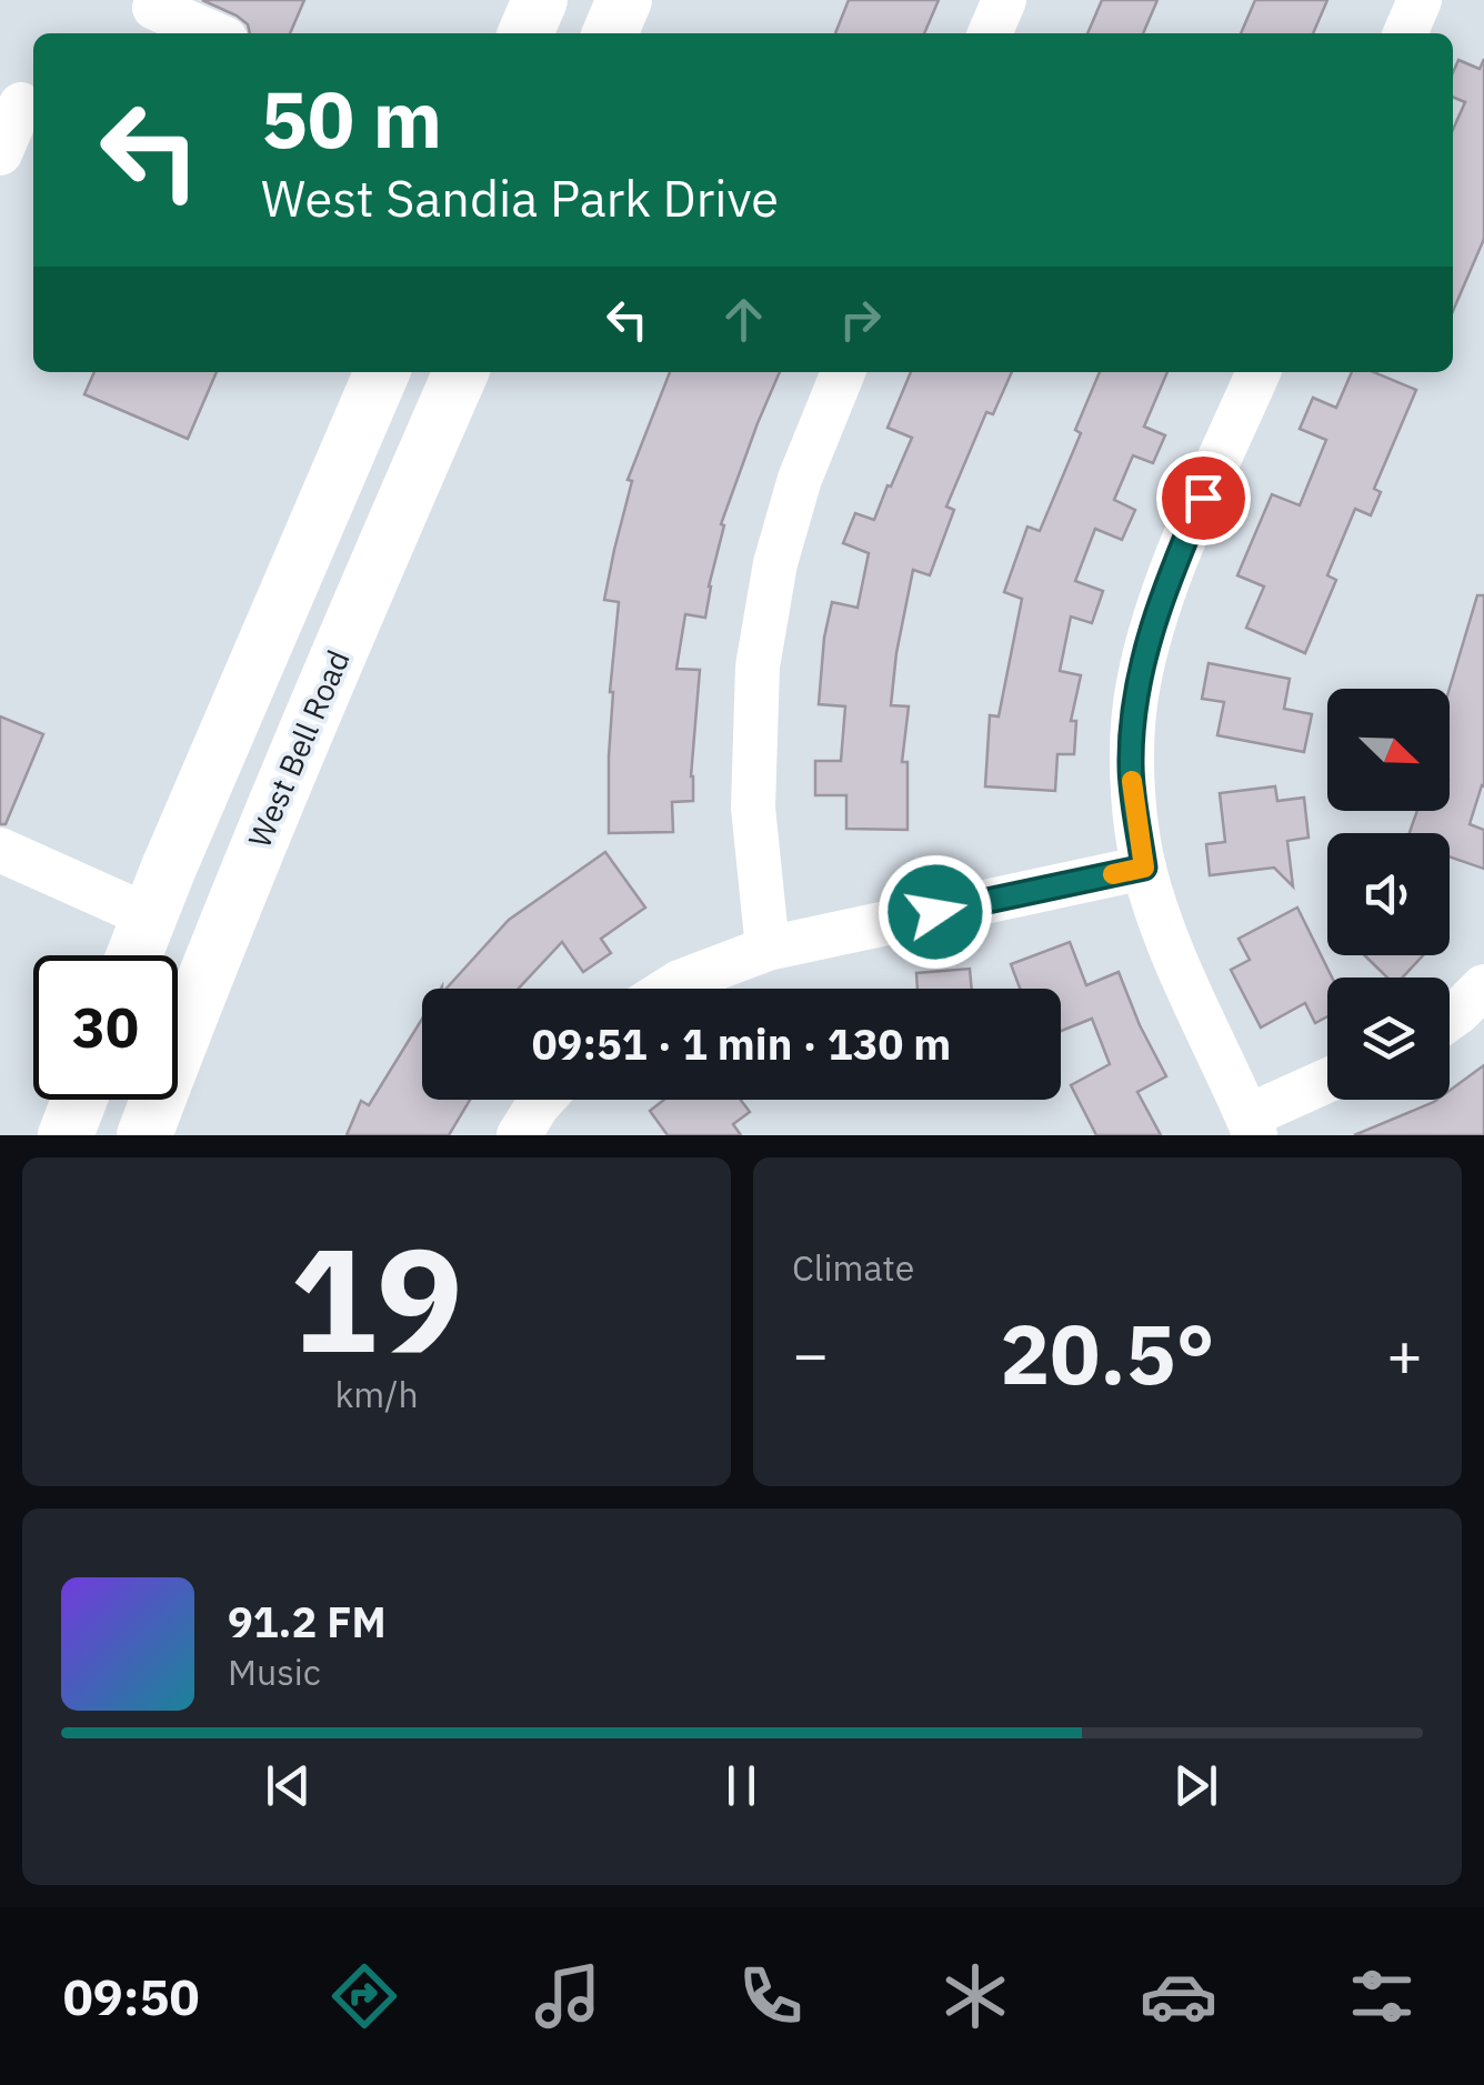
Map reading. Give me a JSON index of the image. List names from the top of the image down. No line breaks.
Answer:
{"streets":{"main road":["West Bell Road"]},"north":"bottom right","page":{"turn":["50 m","West Sandia Park Drive"],"limit":"30","trip":"09:51 · 1 min · 130 m","tile":[["19","km/h"],"Climate"],"heat":["−","20.5°","+"],"song":["91.2 FM","Music"],"tabs":"09:50"}}
